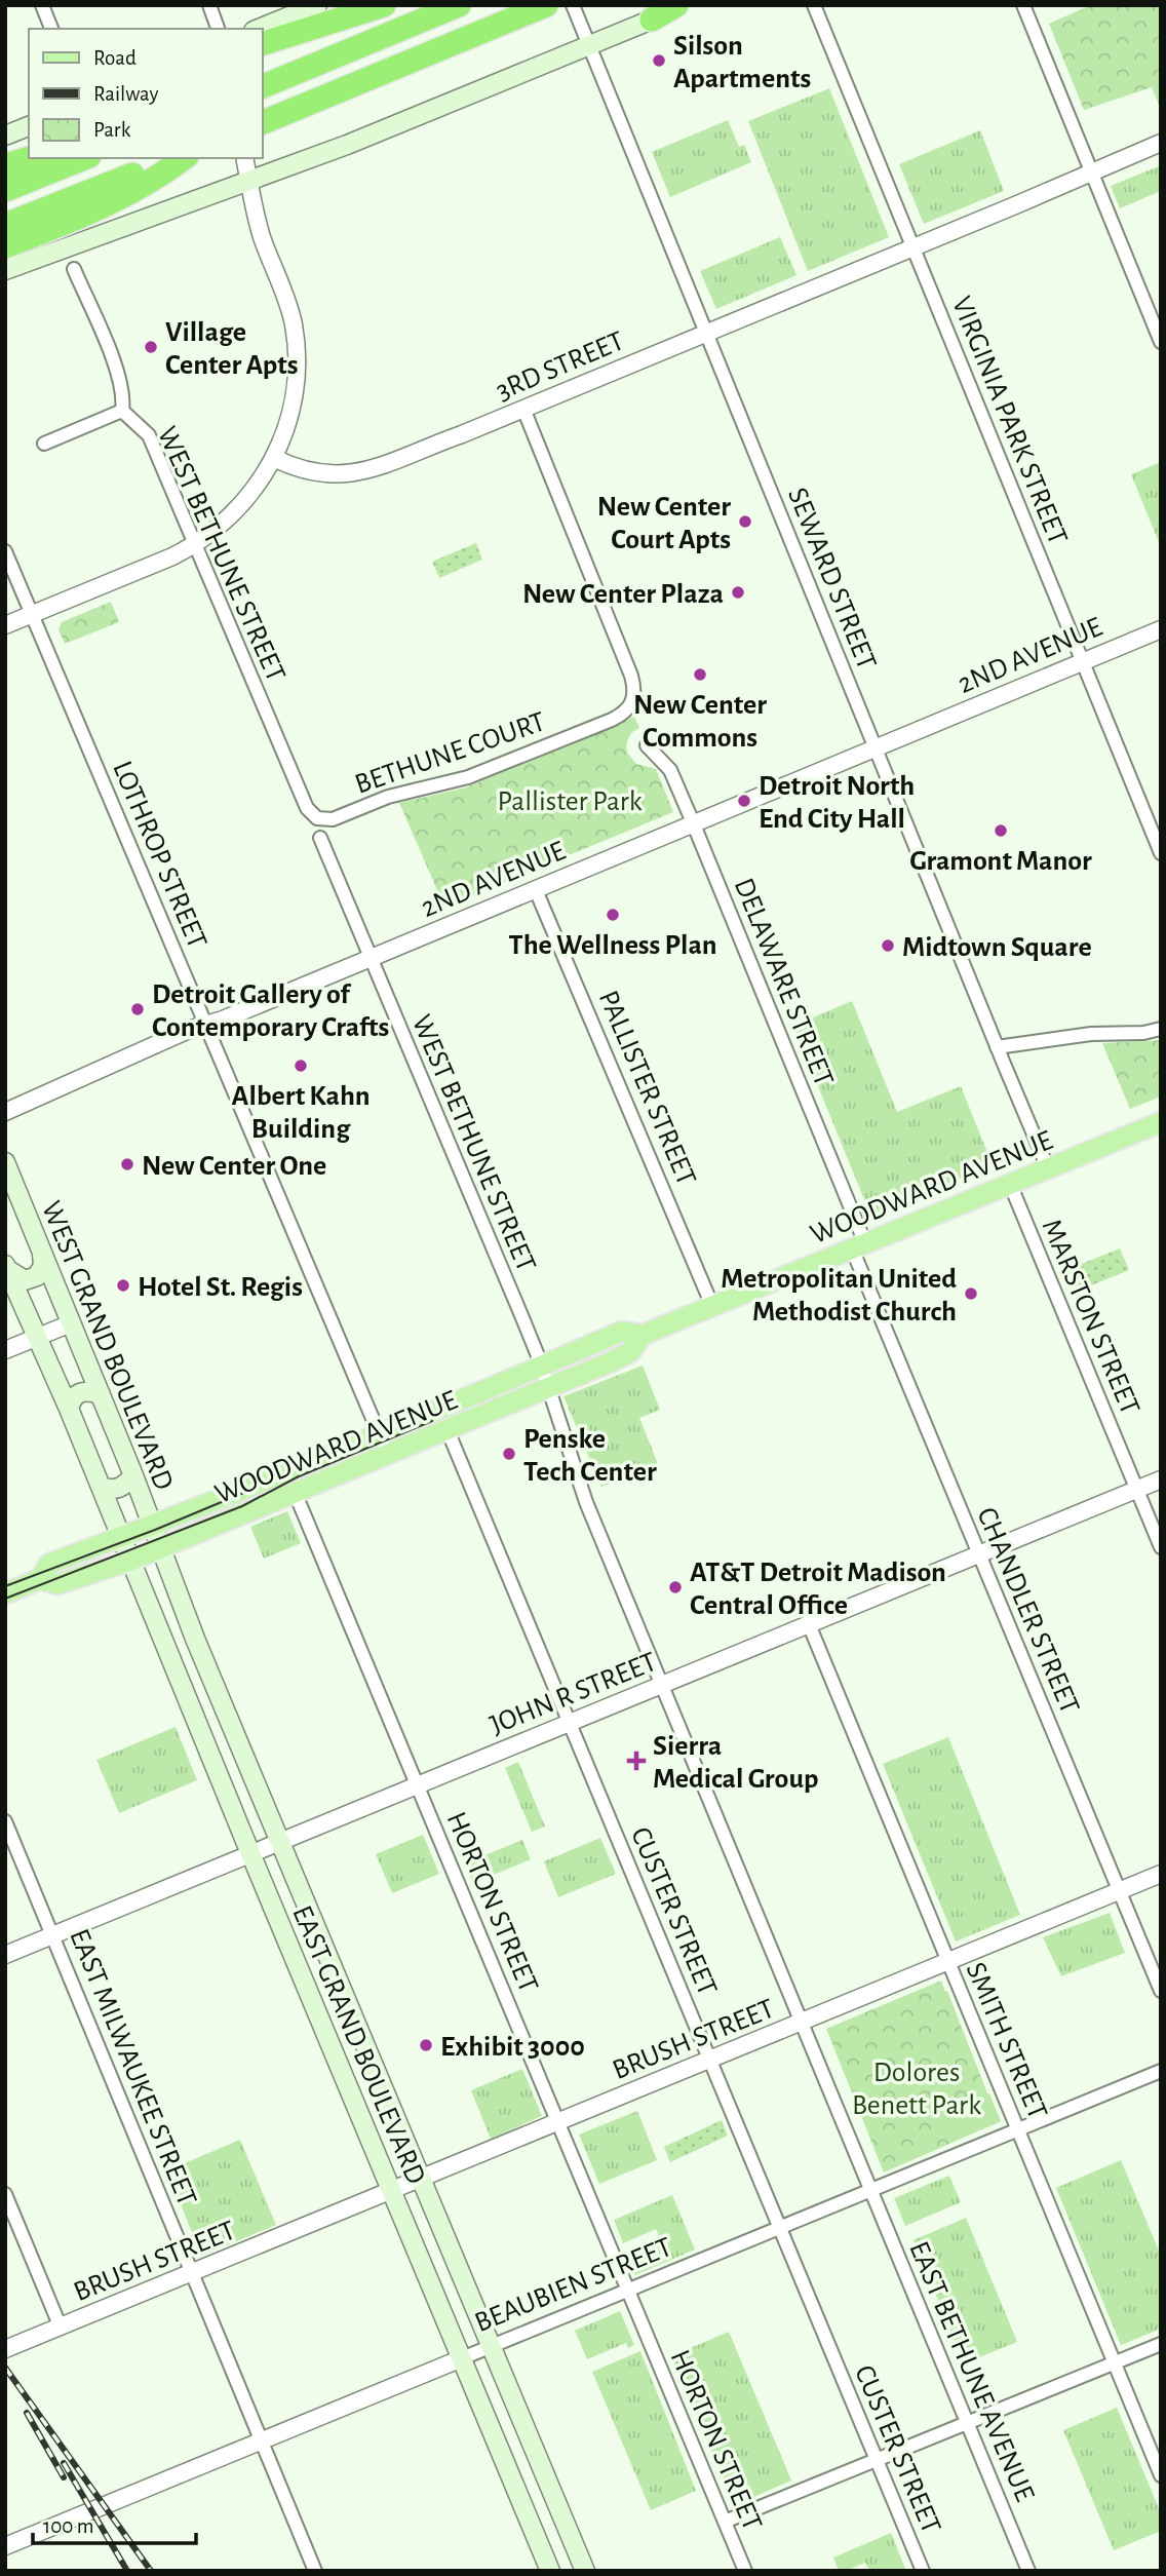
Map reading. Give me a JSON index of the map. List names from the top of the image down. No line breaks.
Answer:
{"streets":{"main road":["WOODWARD AVENUE","WEST GRAND BOULEVARD","EAST GRAND BOULEVARD"],"street":["3RD STREET","VIRGINIA PARK STREET","WEST BETHUNE STREET","SEWARD STREET","2ND AVENUE","BETHUNE COURT","LOTHROP STREET","DELAWARE STREET","PALLISTER STREET","MARSTON STREET","CHANDLER STREET","JOHN R STREET","HORTON STREET","CUSTER STREET","BRUSH STREET","SMITH STREET","EAST MILWAUKEE STREET","BEAUBIEN STREET","EAST BETHUNE AVENUE"]},"crossings":[["3RD STREET","VIRGINIA PARK STREET"],["3RD STREET","SEWARD STREET"],["3RD STREET","BETHUNE COURT"],["VIRGINIA PARK STREET","2ND AVENUE"],["WEST BETHUNE STREET","2ND AVENUE"],["WEST BETHUNE STREET","BETHUNE COURT"],["WEST BETHUNE STREET","WOODWARD AVENUE"],["WEST BETHUNE STREET","JOHN R STREET"],["WEST BETHUNE STREET","EAST BETHUNE AVENUE"],["SEWARD STREET","2ND AVENUE"],["SEWARD STREET","WOODWARD AVENUE"],["2ND AVENUE","LOTHROP STREET"],["2ND AVENUE","DELAWARE STREET"],["2ND AVENUE","PALLISTER STREET"],["LOTHROP STREET","WOODWARD AVENUE"],["DELAWARE STREET","WOODWARD AVENUE"],["DELAWARE STREET","CHANDLER STREET"],["PALLISTER STREET","WOODWARD AVENUE"],["WOODWARD AVENUE","MARSTON STREET"],["WOODWARD AVENUE","WEST GRAND BOULEVARD"],["WOODWARD AVENUE","CHANDLER STREET"],["WOODWARD AVENUE","HORTON STREET"],["WOODWARD AVENUE","CUSTER STREET"],["WOODWARD AVENUE","EAST GRAND BOULEVARD"],["MARSTON STREET","JOHN R STREET"],["WEST GRAND BOULEVARD","EAST GRAND BOULEVARD"],["CHANDLER STREET","JOHN R STREET"],["CHANDLER STREET","BRUSH STREET"],["JOHN R STREET","HORTON STREET"],["JOHN R STREET","CUSTER STREET"],["JOHN R STREET","SMITH STREET"],["JOHN R STREET","EAST GRAND BOULEVARD"],["JOHN R STREET","EAST MILWAUKEE STREET"],["JOHN R STREET","EAST BETHUNE AVENUE"],["HORTON STREET","BRUSH STREET"],["HORTON STREET","BEAUBIEN STREET"],["CUSTER STREET","BRUSH STREET"],["CUSTER STREET","BEAUBIEN STREET"],["BRUSH STREET","SMITH STREET"],["BRUSH STREET","EAST GRAND BOULEVARD"],["BRUSH STREET","EAST MILWAUKEE STREET"],["BRUSH STREET","EAST BETHUNE AVENUE"],["SMITH STREET","BEAUBIEN STREET"],["EAST GRAND BOULEVARD","BEAUBIEN STREET"],["EAST MILWAUKEE STREET","BEAUBIEN STREET"],["BEAUBIEN STREET","EAST BETHUNE AVENUE"]],"parks":["Pallister Park","Dolores Benett Park"],"places":{"other":["Silson Apartments","Village Center Apts","New Center Court Apts","New Center Plaza","New Center Commons","Detroit North End City Hall","Gramont Manor","The Wellness Plan","Midtown Square","Detroit Gallery of Contemporary Crafts","Albert Kahn Building","New Center One","Hotel St. Regis","Metropolitan United Methodist Church","Penske Tech Center","AT&T Detroit Madison Central Office","Exhibit 3000"],"health":["Sierra Medical Group"]},"legend":["Road","Railway","Park"],"scale_bar":"100 m"}
